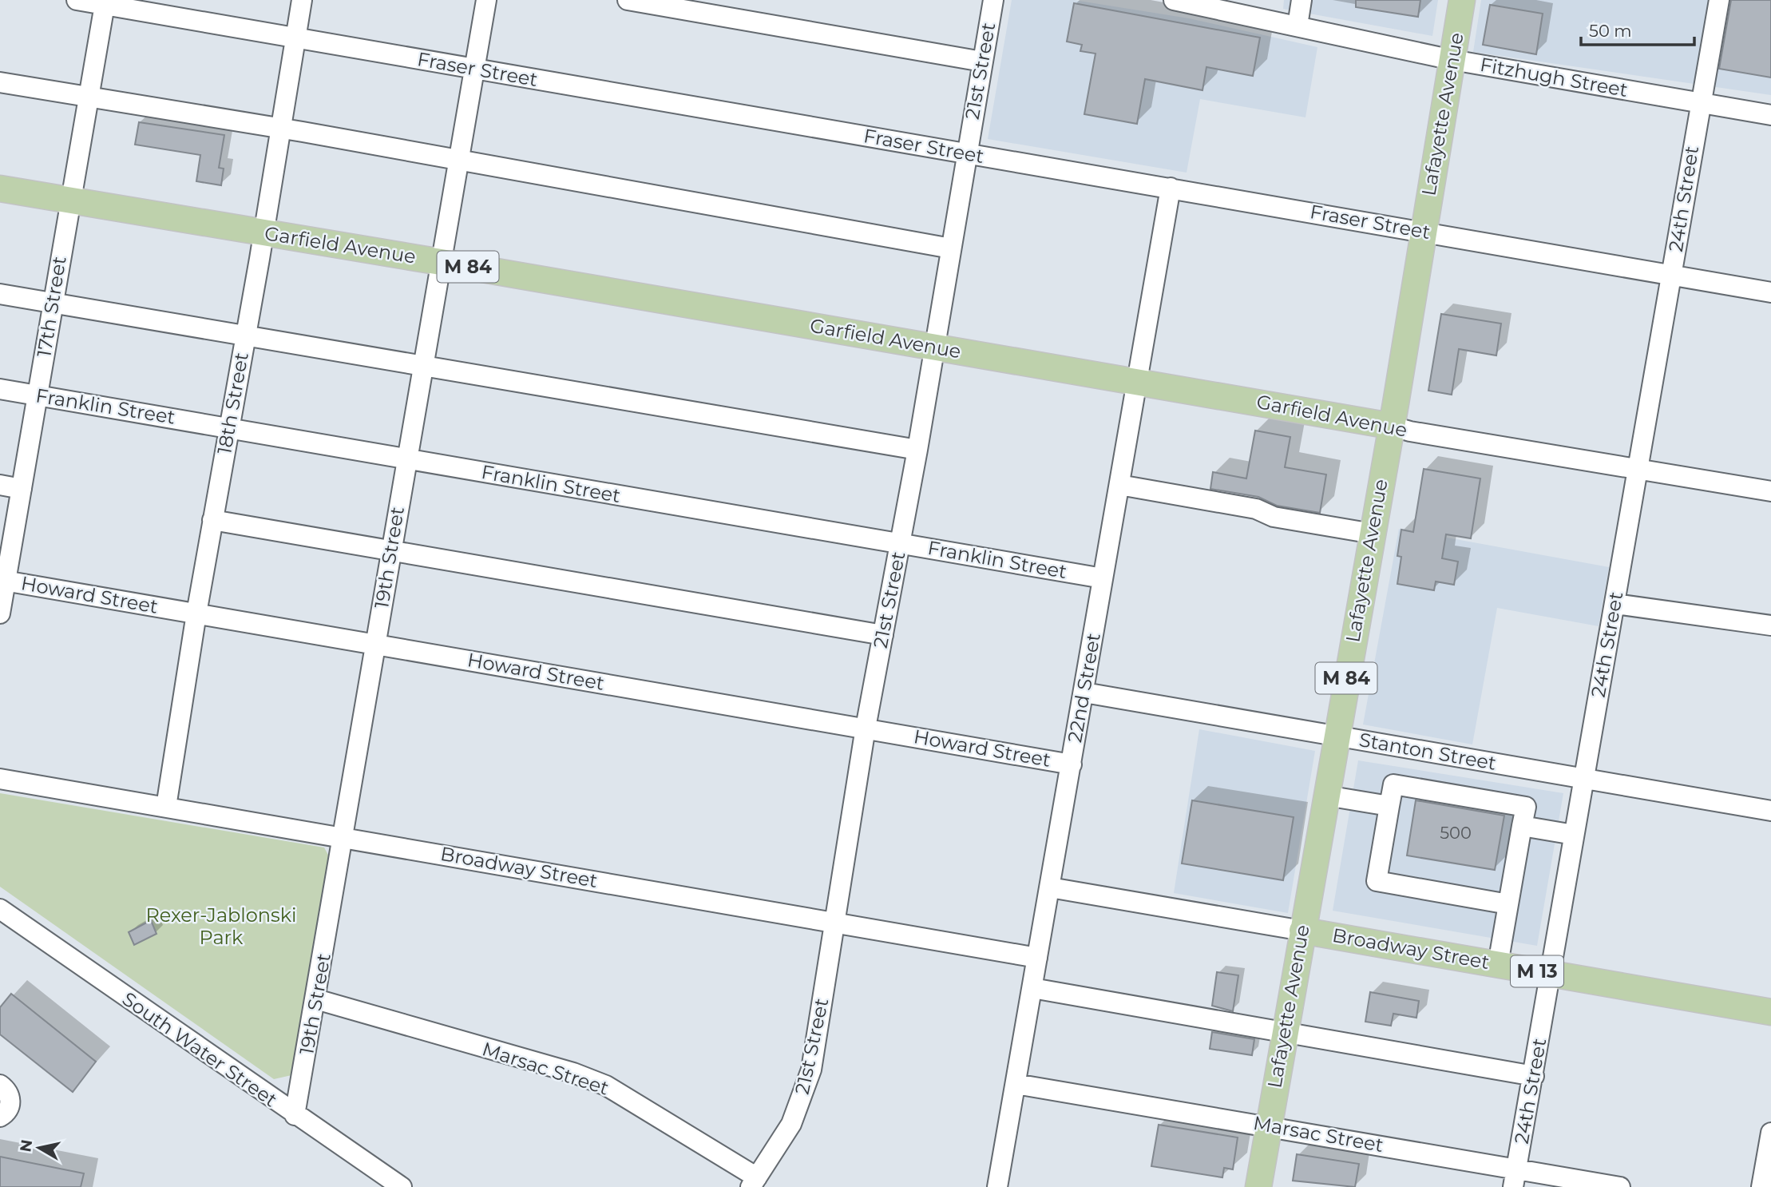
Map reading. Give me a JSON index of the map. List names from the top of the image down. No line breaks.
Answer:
{"streets":{"main road":["Lafayette Avenue","Garfield Avenue","M 84","Broadway Street","M 13"],"street":["Fraser Street","21st Street","Fitzhugh Street","24th Street","17th Street","18th Street","Franklin Street","19th Street","Howard Street","22nd Street","Stanton Street","South Water Street","Marsac Street"]},"crossings":[["Fraser Street","21st Street"],["Fraser Street","Lafayette Avenue"],["Fraser Street","24th Street"],["Fraser Street","17th Street"],["Fraser Street","18th Street"],["Fraser Street","19th Street"],["Fraser Street","22nd Street"],["21st Street","Garfield Avenue"],["21st Street","Franklin Street"],["21st Street","Howard Street"],["21st Street","Broadway Street"],["21st Street","Marsac Street"],["Fitzhugh Street","Lafayette Avenue"],["Fitzhugh Street","24th Street"],["Lafayette Avenue","Garfield Avenue"],["Lafayette Avenue","Stanton Street"],["Lafayette Avenue","Broadway Street"],["Lafayette Avenue","Marsac Street"],["24th Street","Garfield Avenue"],["24th Street","Stanton Street"],["24th Street","Broadway Street"],["24th Street","Marsac Street"],["Garfield Avenue","17th Street"],["Garfield Avenue","18th Street"],["Garfield Avenue","19th Street"],["Garfield Avenue","22nd Street"],["17th Street","Franklin Street"],["17th Street","Howard Street"],["18th Street","Franklin Street"],["18th Street","Howard Street"],["18th Street","Broadway Street"],["Franklin Street","19th Street"],["Franklin Street","22nd Street"],["19th Street","Howard Street"],["19th Street","Broadway Street"],["19th Street","South Water Street"],["19th Street","Marsac Street"],["Howard Street","22nd Street"],["22nd Street","Stanton Street"],["22nd Street","Broadway Street"],["22nd Street","Marsac Street"]],"parks":["Rexer-Jablonski Park"],"house_numbers":["500"],"scale_bar":"50 m","north":"left"}
